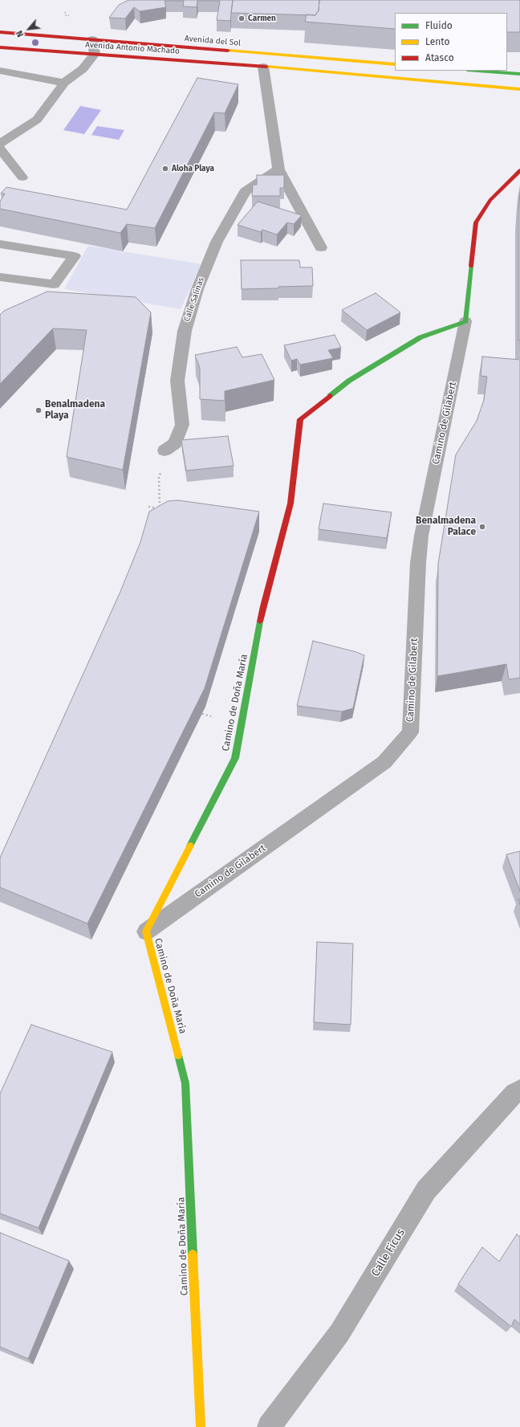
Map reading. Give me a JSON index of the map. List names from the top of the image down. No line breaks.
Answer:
{"streets":{"street":["Avenida del Sol","Avenida Antonio Machado","Calle Salinas","Camino de Doña María","Calle Ficus"],"lane":["Camino de Gilabert"]},"crossings":[["Camino de Gilabert","Camino de Doña María"]],"places":["Carmen","Aloha Playa","Benalmadena Playa","Benalmadena Palace"],"legend":["Fluido","Lento","Atasco"],"north":"bottom left"}
